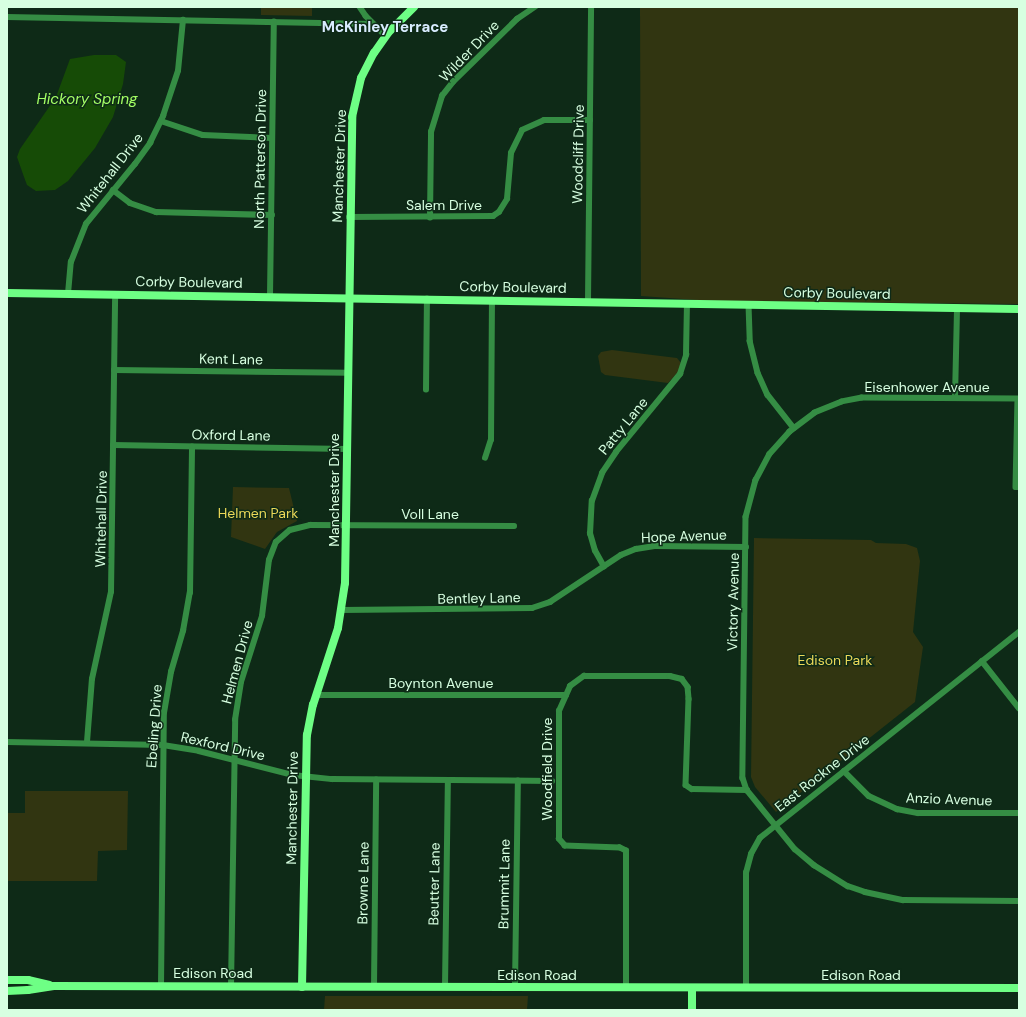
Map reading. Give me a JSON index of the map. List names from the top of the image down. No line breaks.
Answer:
{"streets":{"street":["Wilder Drive","Woodcliff Drive","North Patterson Drive","Manchester Drive","Whitehall Drive","Salem Drive","Corby Boulevard","Kent Lane","Eisenhower Avenue","Patty Lane","Oxford Lane","Voll Lane","Hope Avenue","Bentley Lane","Victory Avenue","Helmen Drive","Boynton Avenue","Ebeling Drive","Rexford Drive","Woodfield Drive","East Rockne Drive","Anzio Avenue","Browne Lane","Beutter Lane","Brummit Lane","Edison Road"]},"crossings":[["Wilder Drive","Salem Drive"],["Woodcliff Drive","Salem Drive"],["Woodcliff Drive","Corby Boulevard"],["North Patterson Drive","Corby Boulevard"],["Manchester Drive","Salem Drive"],["Manchester Drive","Corby Boulevard"],["Manchester Drive","Kent Lane"],["Manchester Drive","Oxford Lane"],["Manchester Drive","Voll Lane"],["Manchester Drive","Bentley Lane"],["Manchester Drive","Helmen Drive"],["Manchester Drive","Boynton Avenue"],["Manchester Drive","Rexford Drive"],["Manchester Drive","Edison Road"],["Whitehall Drive","Corby Boulevard"],["Whitehall Drive","Kent Lane"],["Whitehall Drive","Oxford Lane"],["Whitehall Drive","Rexford Drive"],["Corby Boulevard","Patty Lane"],["Eisenhower Avenue","Victory Avenue"],["Patty Lane","Hope Avenue"],["Patty Lane","Bentley Lane"],["Oxford Lane","Ebeling Drive"],["Voll Lane","Helmen Drive"],["Hope Avenue","Bentley Lane"],["Hope Avenue","Victory Avenue"],["Victory Avenue","Woodfield Drive"],["Helmen Drive","Rexford Drive"],["Helmen Drive","Edison Road"],["Boynton Avenue","Woodfield Drive"],["Ebeling Drive","Rexford Drive"],["Ebeling Drive","Edison Road"],["Rexford Drive","Browne Lane"],["Rexford Drive","Beutter Lane"],["Rexford Drive","Brummit Lane"],["Woodfield Drive","Edison Road"],["East Rockne Drive","Anzio Avenue"],["East Rockne Drive","Edison Road"],["Browne Lane","Edison Road"],["Beutter Lane","Edison Road"],["Brummit Lane","Edison Road"]],"districts":["McKinley Terrace"],"water":["Hickory Spring"],"parks":["Helmen Park","Edison Park"]}
